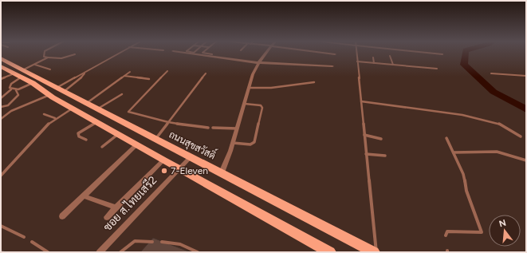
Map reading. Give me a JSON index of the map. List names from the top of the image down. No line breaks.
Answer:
{"streets":{"main road":["ถนนสุขสวัสดิ์"],"street":["ซอย ส.ไทยเสรี2"]},"crossings":[["ถนนสุขสวัสดิ์","ซอย ส.ไทยเสรี2"]],"places":["7-Eleven"],"north":"top"}
